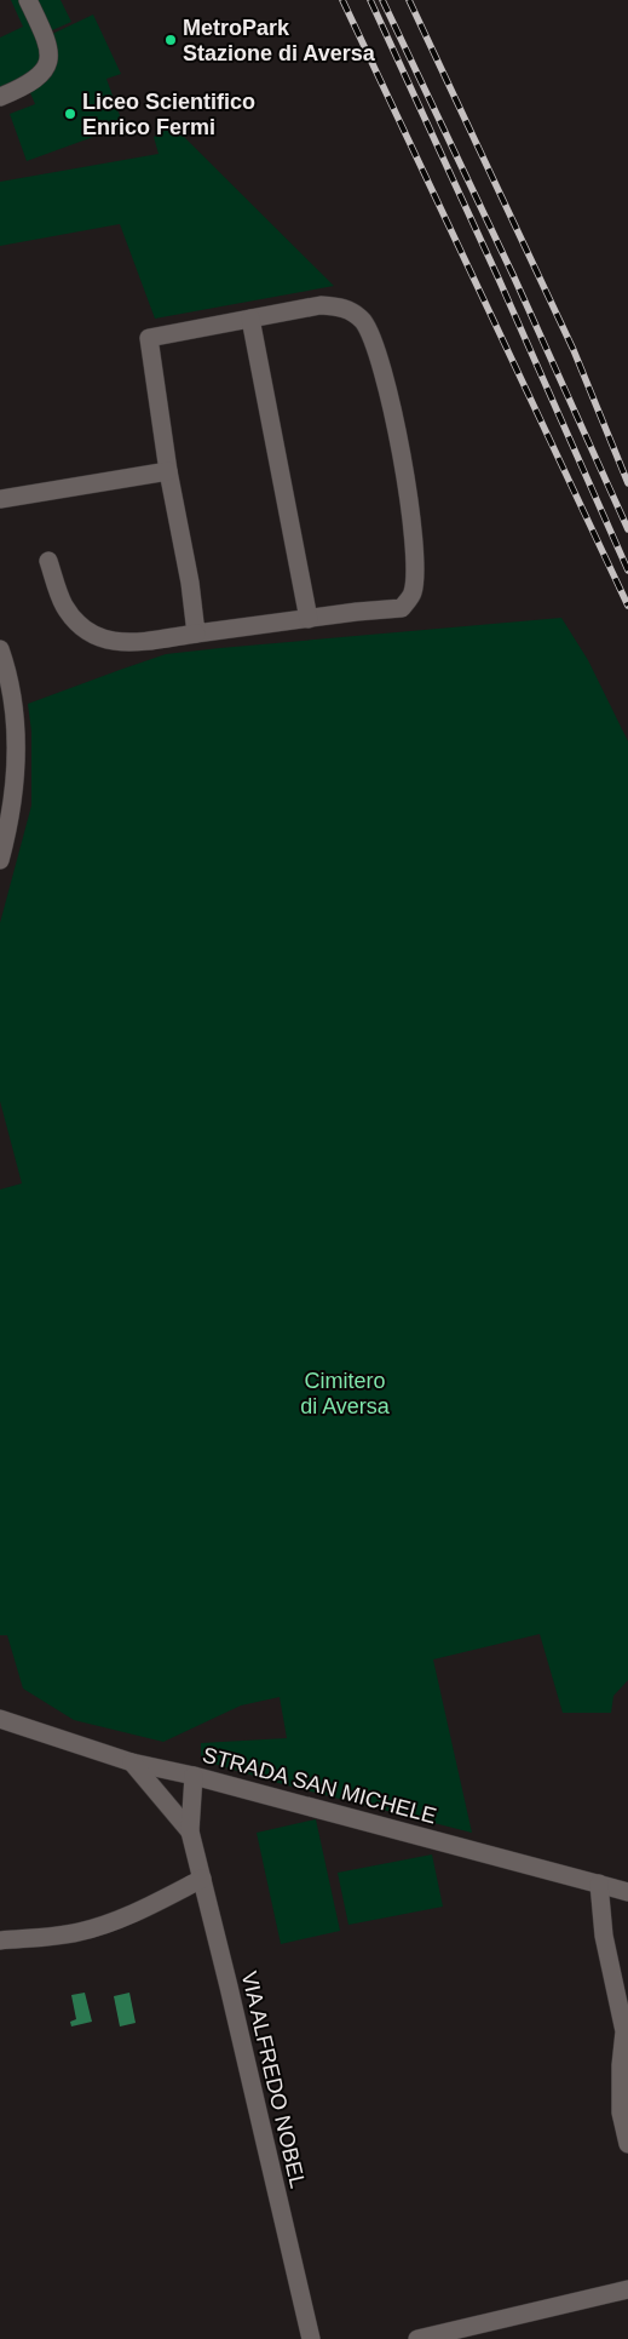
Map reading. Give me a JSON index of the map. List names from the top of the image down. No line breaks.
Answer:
{"streets":{"street":["STRADA SAN MICHELE","VIA ALFREDO NOBEL"]},"crossings":[["STRADA SAN MICHELE","VIA ALFREDO NOBEL"]],"parks":["Cimitero di Aversa"],"places":["MetroPark Stazione di Aversa","Liceo Scientifico Enrico Fermi"]}
